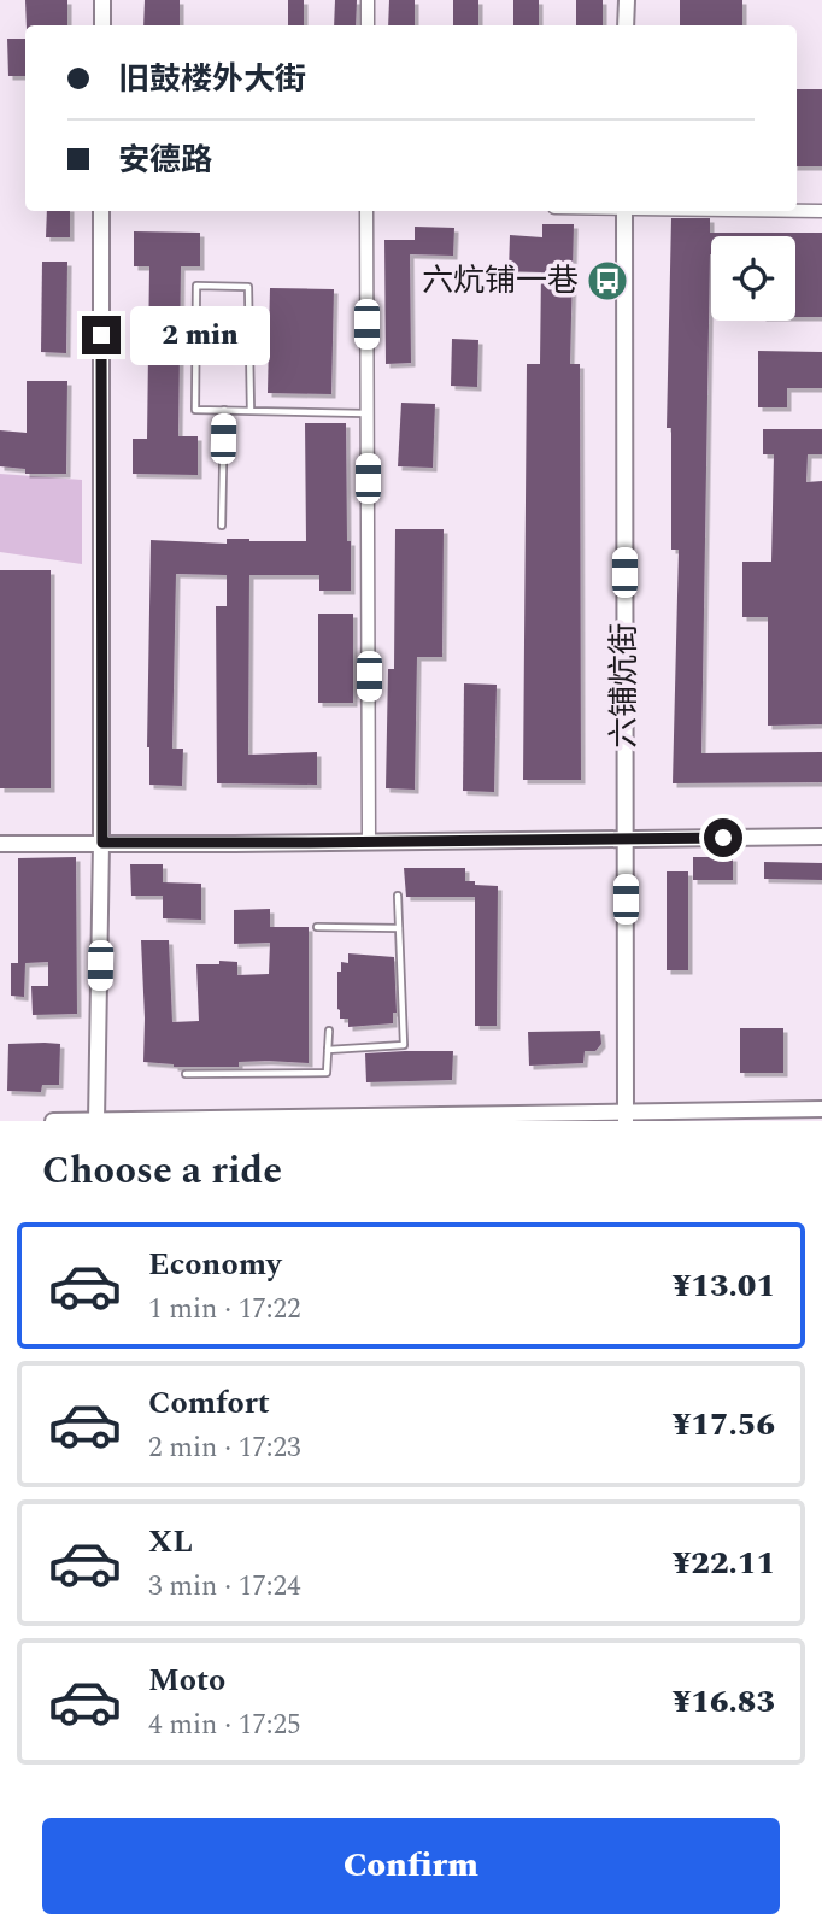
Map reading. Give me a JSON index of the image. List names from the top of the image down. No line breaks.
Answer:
{"streets":{"street":["六铺炕街"]},"places":{"bus stop":["六炕铺一巷"]},"page":{"banner":["旧鼓楼外大街","安德路"],"bubble":"2 min","heading":"Choose a ride","list":[{"name":"Economy","note":"1 min · 17:22","value":"¥13.01"},{"name":"Comfort","note":"2 min · 17:23","value":"¥17.56"},{"name":"XL","note":"3 min · 17:24","value":"¥22.11"},{"name":"Moto","note":"4 min · 17:25","value":"¥16.83"}],"buttons":"Confirm"}}
